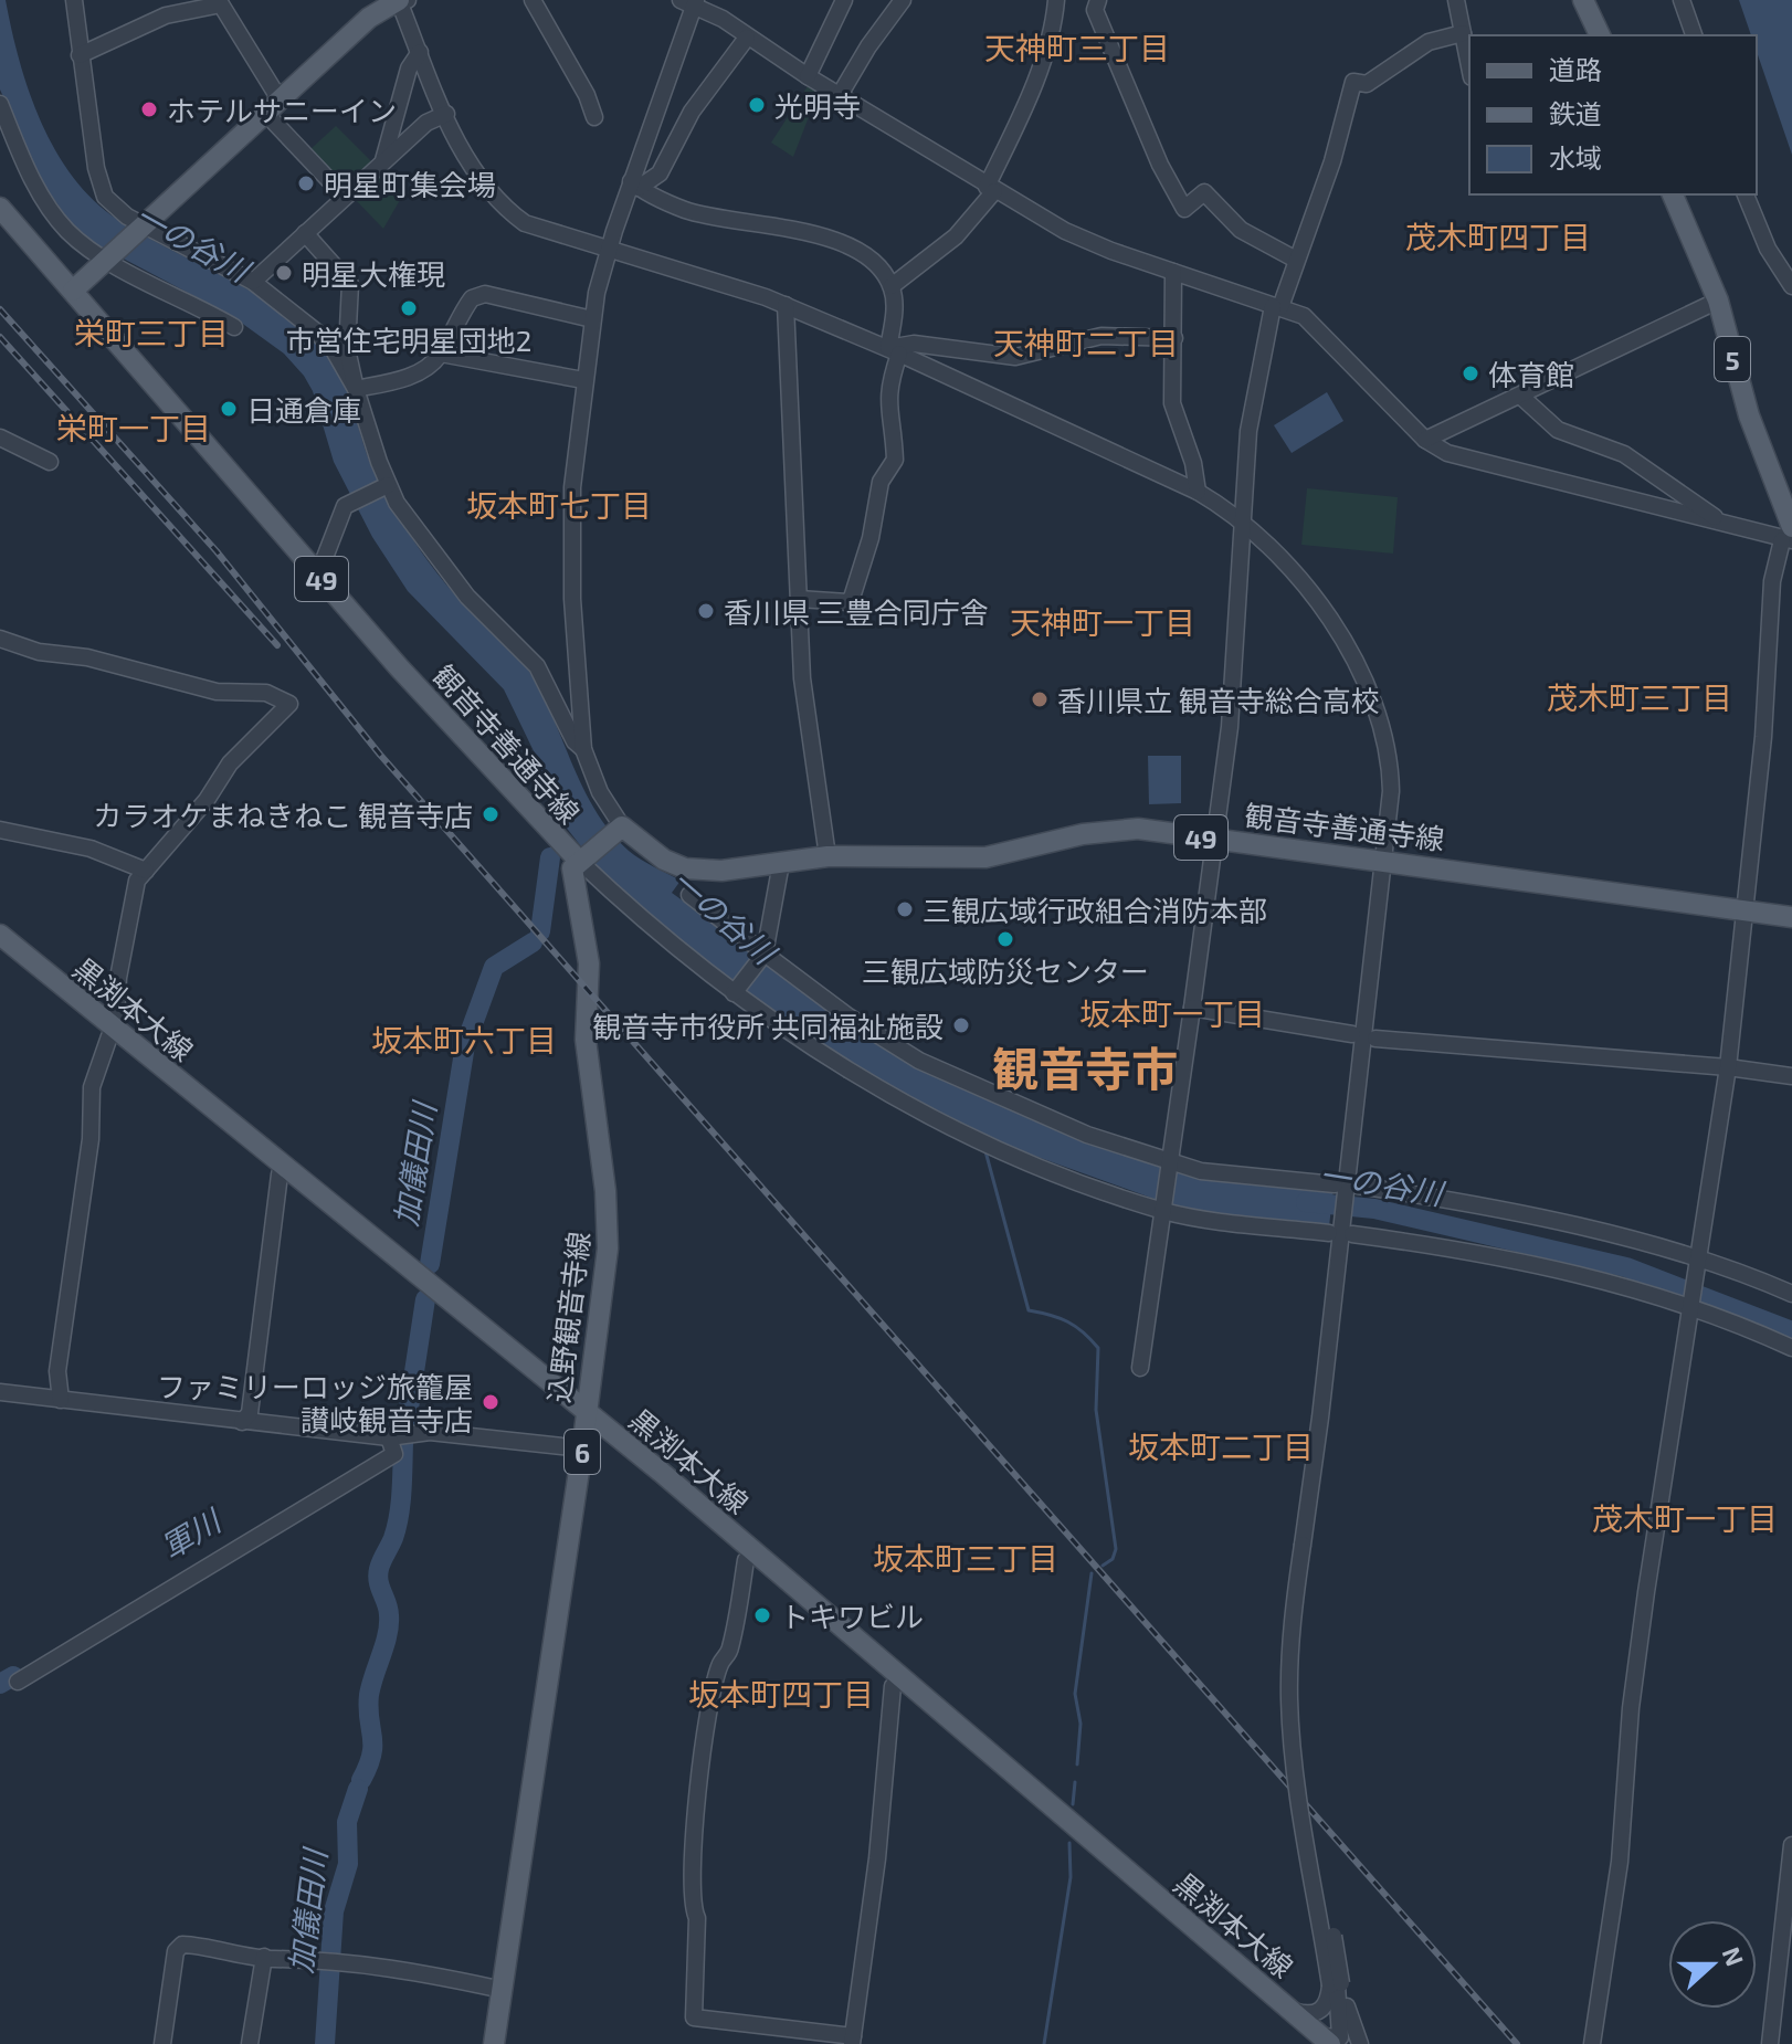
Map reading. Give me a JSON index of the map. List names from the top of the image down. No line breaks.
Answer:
{"streets":{"main road":["5","49","観音寺善通寺線","黒渕本大線","込野観音寺線","6"]},"crossings":[["観音寺善通寺線","込野観音寺線"],["黒渕本大線","込野観音寺線"]],"districts":["天神町三丁目","茂木町四丁目","栄町三丁目","天神町二丁目","栄町一丁目","坂本町七丁目","天神町一丁目","茂木町三丁目","坂本町一丁目","坂本町六丁目","観音寺市","坂本町二丁目","茂木町一丁目","坂本町三丁目","坂本町四丁目"],"water":["一の谷川","加儀田川","軍川"],"places":["光明寺","ホテルサニーイン","明星町集会場","明星大権現","市営住宅明星団地2","体育館","日通倉庫","香川県 三豊合同庁舎","香川県立 観音寺総合高校","カラオケまねきねこ 観音寺店","三観広域行政組合消防本部","三観広域防災センター","観音寺市役所 共同福祉施設","ファミリーロッジ旅籠屋 讃岐観音寺店","トキワビル"],"legend":["道路","鉄道","水域"],"north":"right"}
